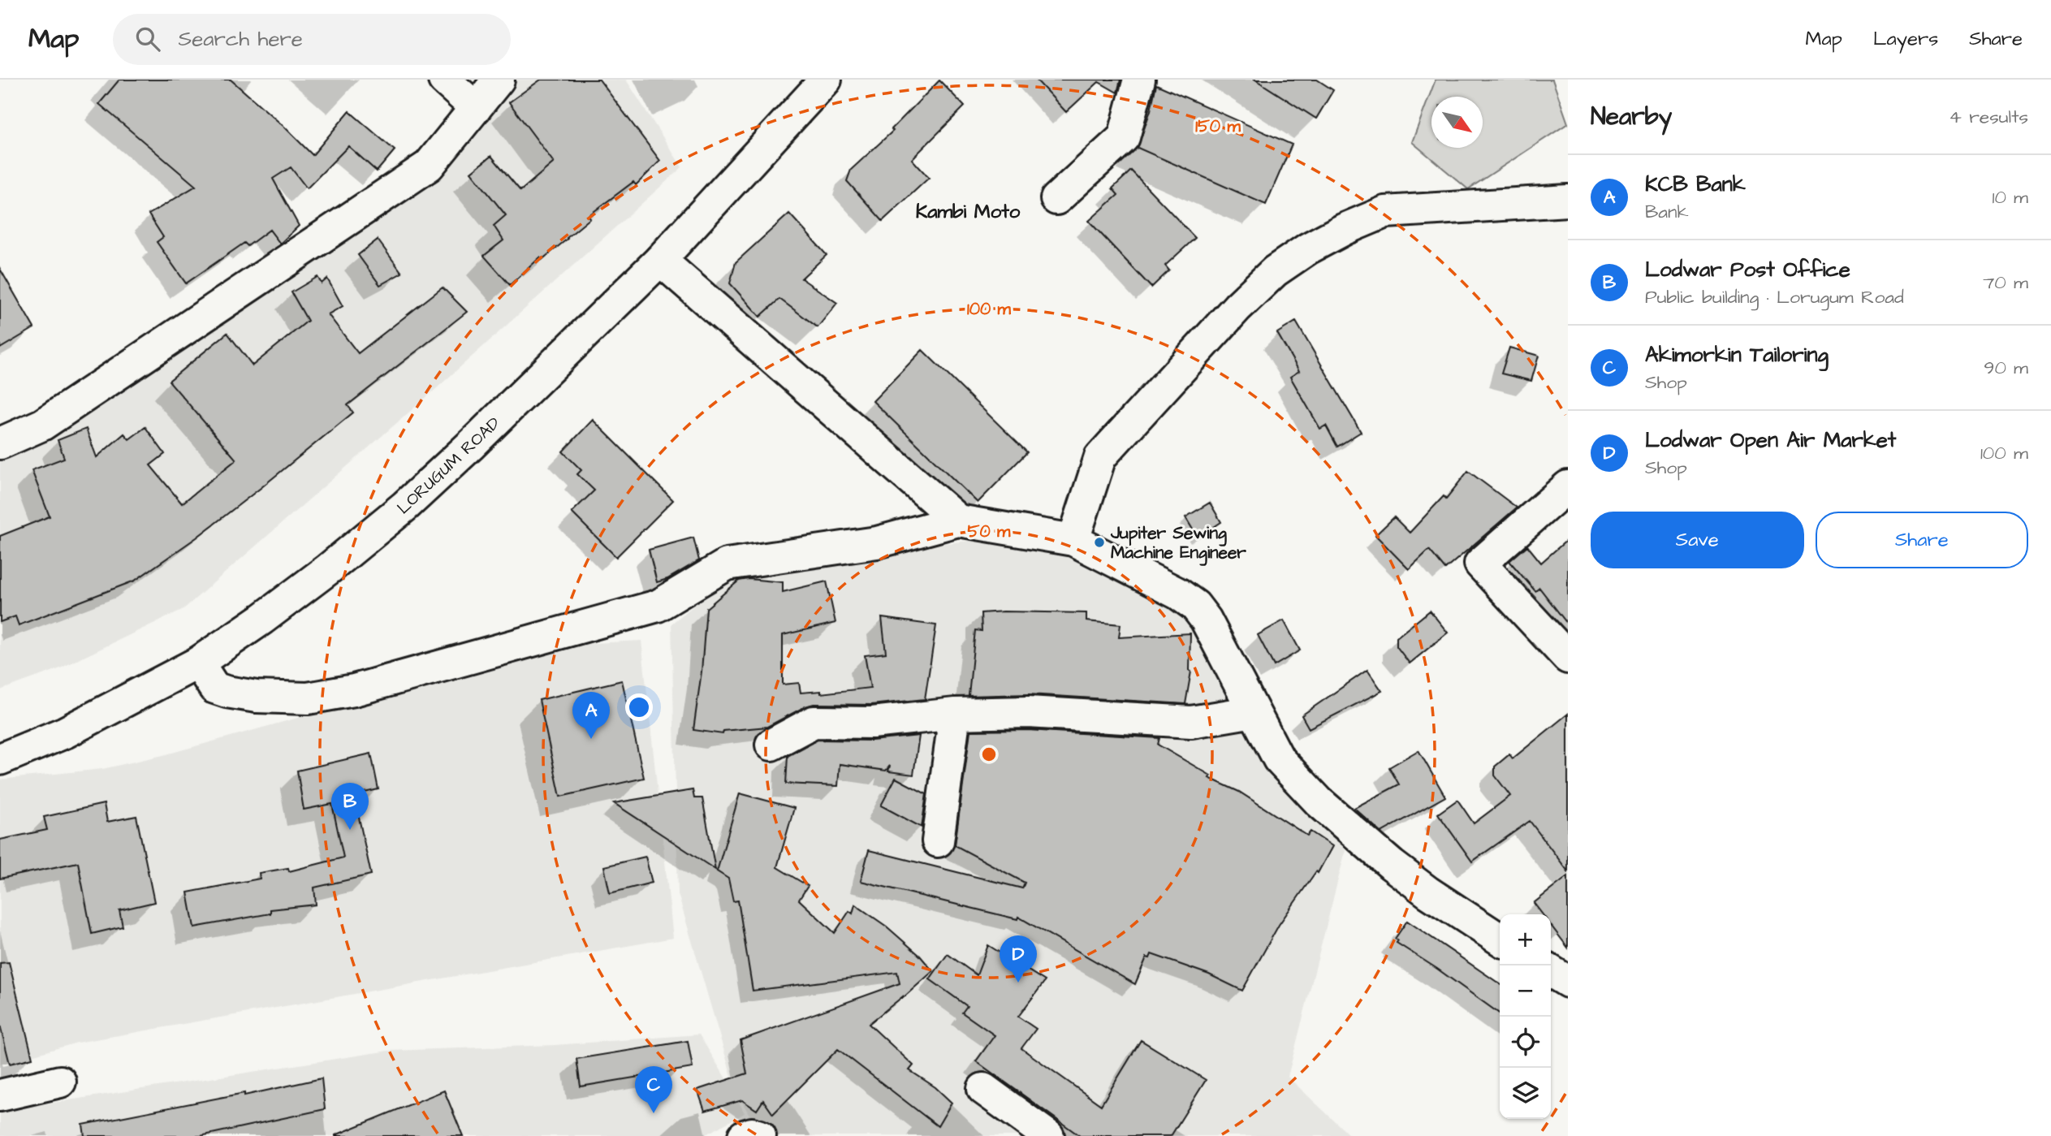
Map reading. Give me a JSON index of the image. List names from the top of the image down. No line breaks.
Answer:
{"streets":{"street":["LORUGUM ROAD"]},"districts":["Kambi Moto"],"places":["Jupiter Sewing Machine Engineer"],"north":"bottom right","page":{"header":"Map","search":"Search here","nav":["Map","Layers","Share"],"heading":["Nearby","4 results"],"list":[{"mark":"A","name":"KCB Bank","note":"Bank","value":"10 m"},{"mark":"B","name":"Lodwar Post Office","note":"Public building · Lorugum Road","value":"70 m"},{"mark":"C","name":"Akimorkin Tailoring","note":"Shop","value":"90 m"},{"mark":"D","name":"Lodwar Open Air Market","note":"Shop","value":"100 m"}],"buttons":["Save","Share"],"pins":["A","B","D","C"],"map_buttons":["+","−"]},"rings":["150 m","100 m","50 m"]}
